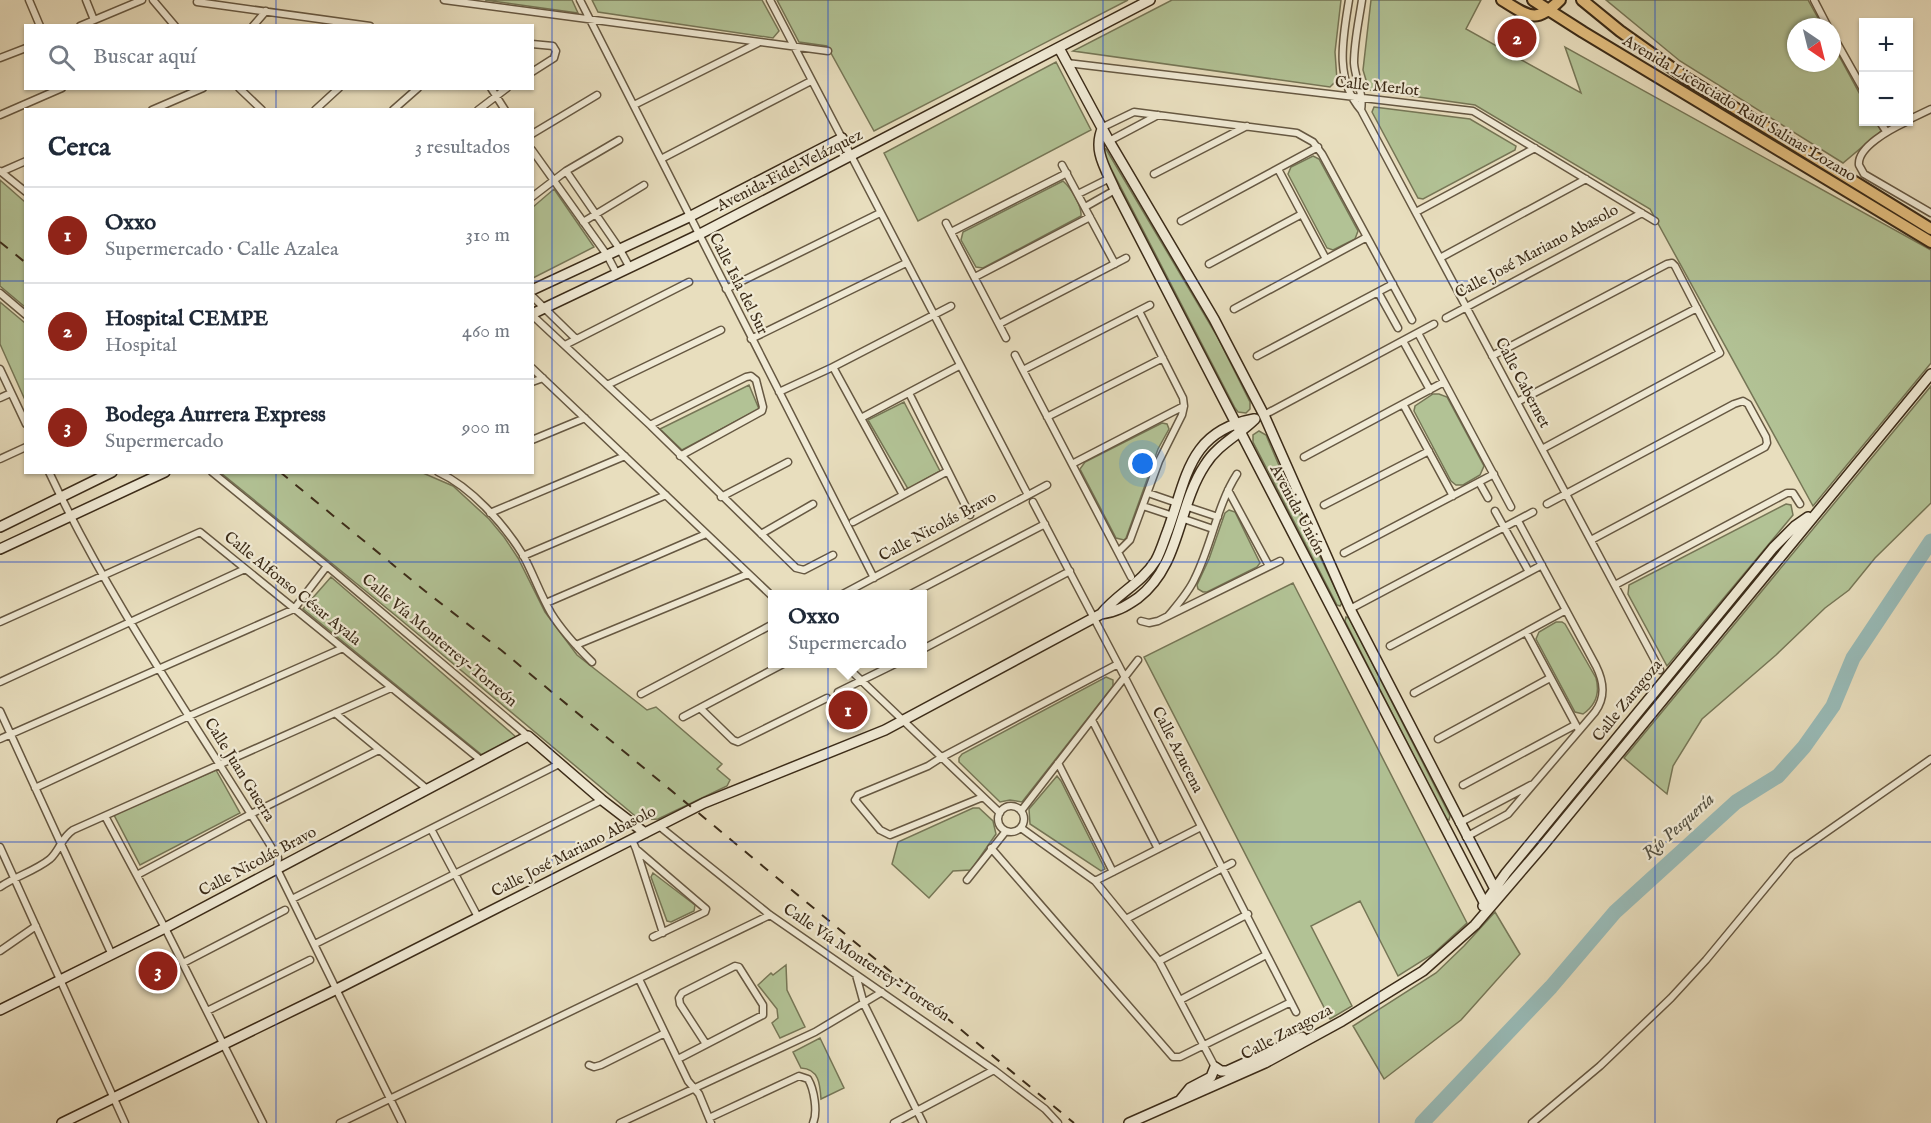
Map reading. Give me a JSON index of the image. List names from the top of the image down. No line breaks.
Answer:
{"streets":{"main road":["Avenida Licenciado Raúl Salinas Lozano"],"street":["Calle Merlot","Avenida Fidel Velázquez","Calle José Mariano Abasolo","Calle Isla del Sur","Calle Cabernet","Avenida Unión","Calle Nicolás Bravo","Calle Alfonso César Ayala","Calle Vía Monterrey-Torreón","Calle Zaragoza","Calle Azucena","Calle Juan Guerra"]},"crossings":[["Calle Merlot","Calle José Mariano Abasolo"],["Calle Merlot","Calle Cabernet"],["Calle Merlot","Avenida Unión"],["Avenida Fidel Velázquez","Calle Isla del Sur"],["Avenida Fidel Velázquez","Avenida Unión"],["Calle José Mariano Abasolo","Calle Cabernet"],["Calle José Mariano Abasolo","Avenida Unión"],["Calle José Mariano Abasolo","Calle Vía Monterrey-Torreón"],["Calle José Mariano Abasolo","Calle Azucena"],["Calle José Mariano Abasolo","Calle Juan Guerra"],["Calle Isla del Sur","Calle Nicolás Bravo"],["Avenida Unión","Calle Zaragoza"],["Calle Nicolás Bravo","Calle Alfonso César Ayala"],["Calle Nicolás Bravo","Calle Vía Monterrey-Torreón"],["Calle Nicolás Bravo","Calle Juan Guerra"],["Calle Alfonso César Ayala","Calle Juan Guerra"]],"water":["Río Pesquería"],"north":"bottom right","page":{"pins":["2","1","3"],"map_buttons":["+","−"],"search":"Buscar aquí","heading":["Cerca","3 resultados"],"list":[{"mark":"1","name":"Oxxo","note":"Supermercado · Calle Azalea","value":"310 m"},{"mark":"2","name":"Hospital CEMPE","note":"Hospital","value":"460 m"},{"mark":"3","name":"Bodega Aurrera Express","note":"Supermercado","value":"900 m"}],"popup":["Oxxo","Supermercado"]}}
